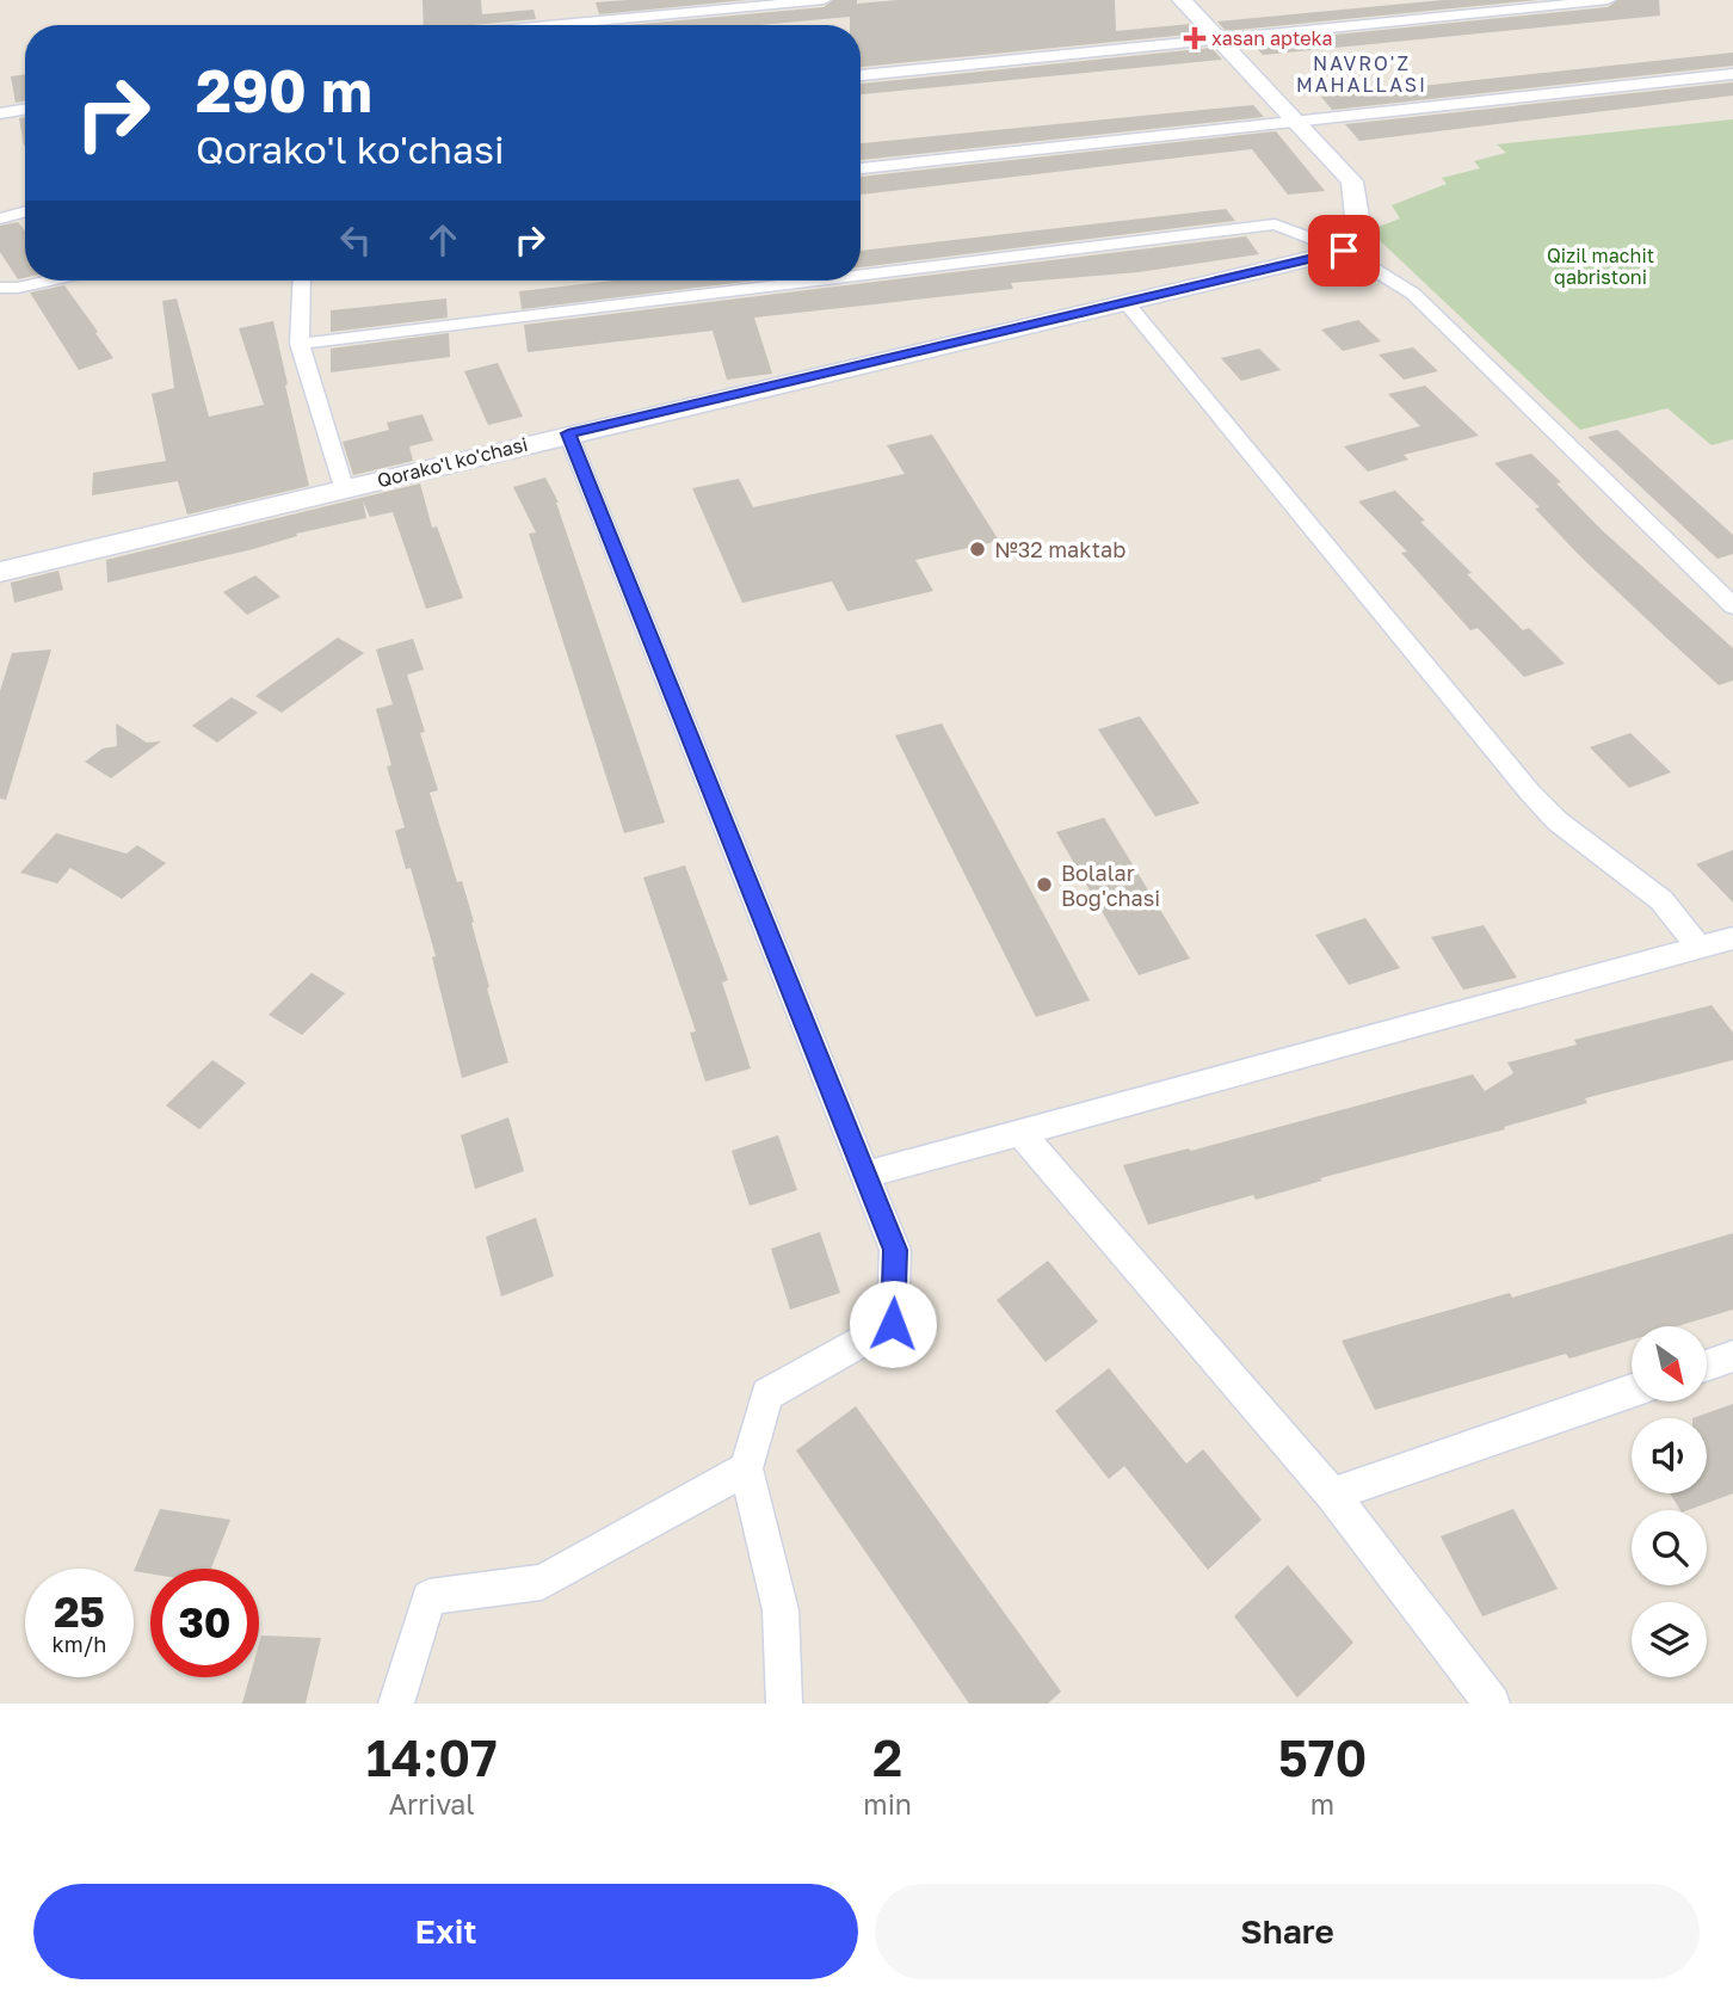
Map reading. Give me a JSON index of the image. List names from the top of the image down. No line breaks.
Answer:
{"streets":{"street":["Qorako'l ko'chasi"]},"districts":["NAVRO'Z MAHALLASI"],"parks":["Qizil machit qabristoni"],"places":{"health":["xasan apteka"],"other":["№32 maktab","Bolalar Bog'chasi"]},"north":"bottom right","page":{"turn":["290 m","Qorako'l ko'chasi"],"speed":"25 km/h","limit":"30","eta":["14:07","Arrival","2","min","570","m"],"buttons":["Exit","Share"]}}
